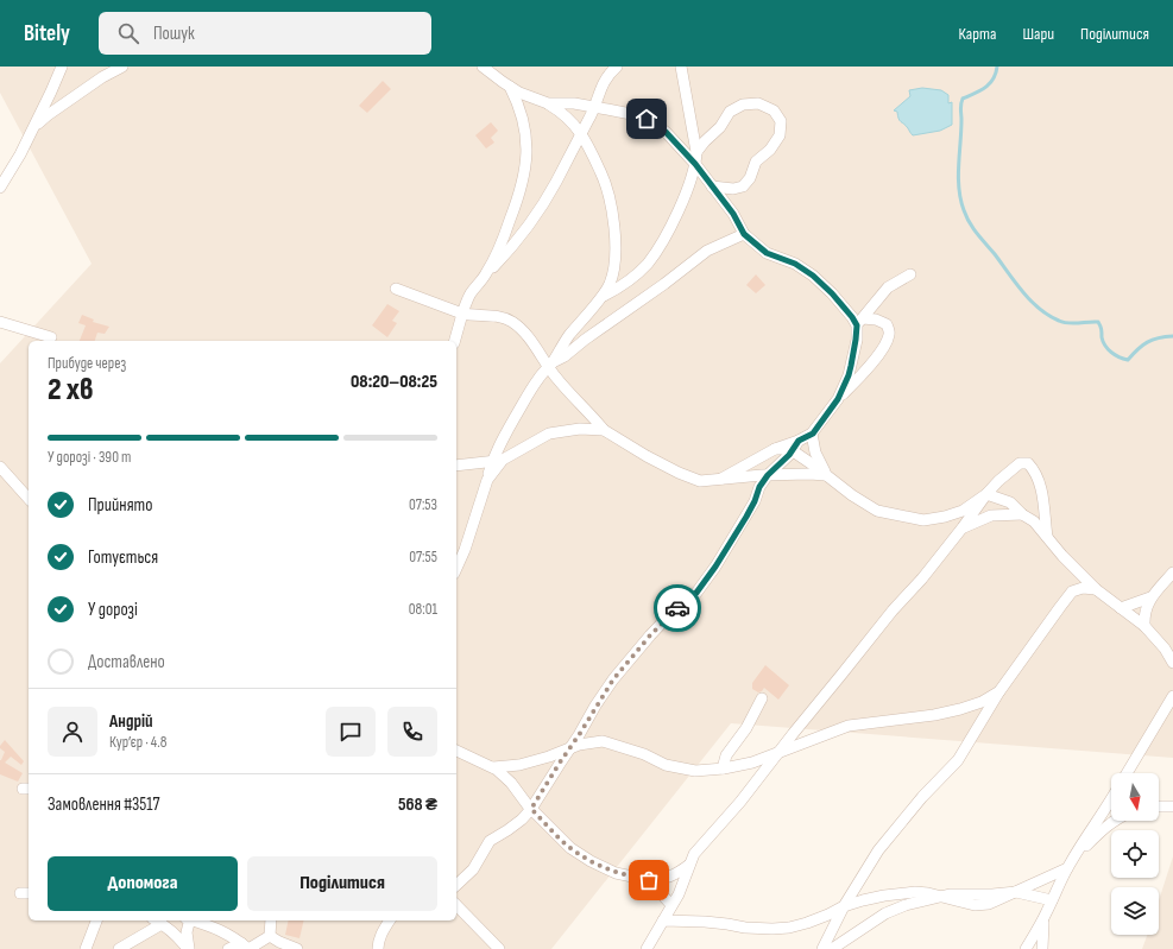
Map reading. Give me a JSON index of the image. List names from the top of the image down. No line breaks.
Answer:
{"north":"bottom","page":{"header":"Bitely","search":"Пошук","nav":["Карта","Шари","Поділитися"],"heading":["2 хв","Прибуде через","08:20–08:25"],"panel":["Андрій","Кур’єр · 4.8","Замовлення #3517","568 ₴"],"bar":"У дорозі · 390 m","list":[["Прийнято","07:53"],["Готується","07:55"],["У дорозі","08:01"],"Доставлено"],"buttons":["Допомога","Поділитися"]}}
